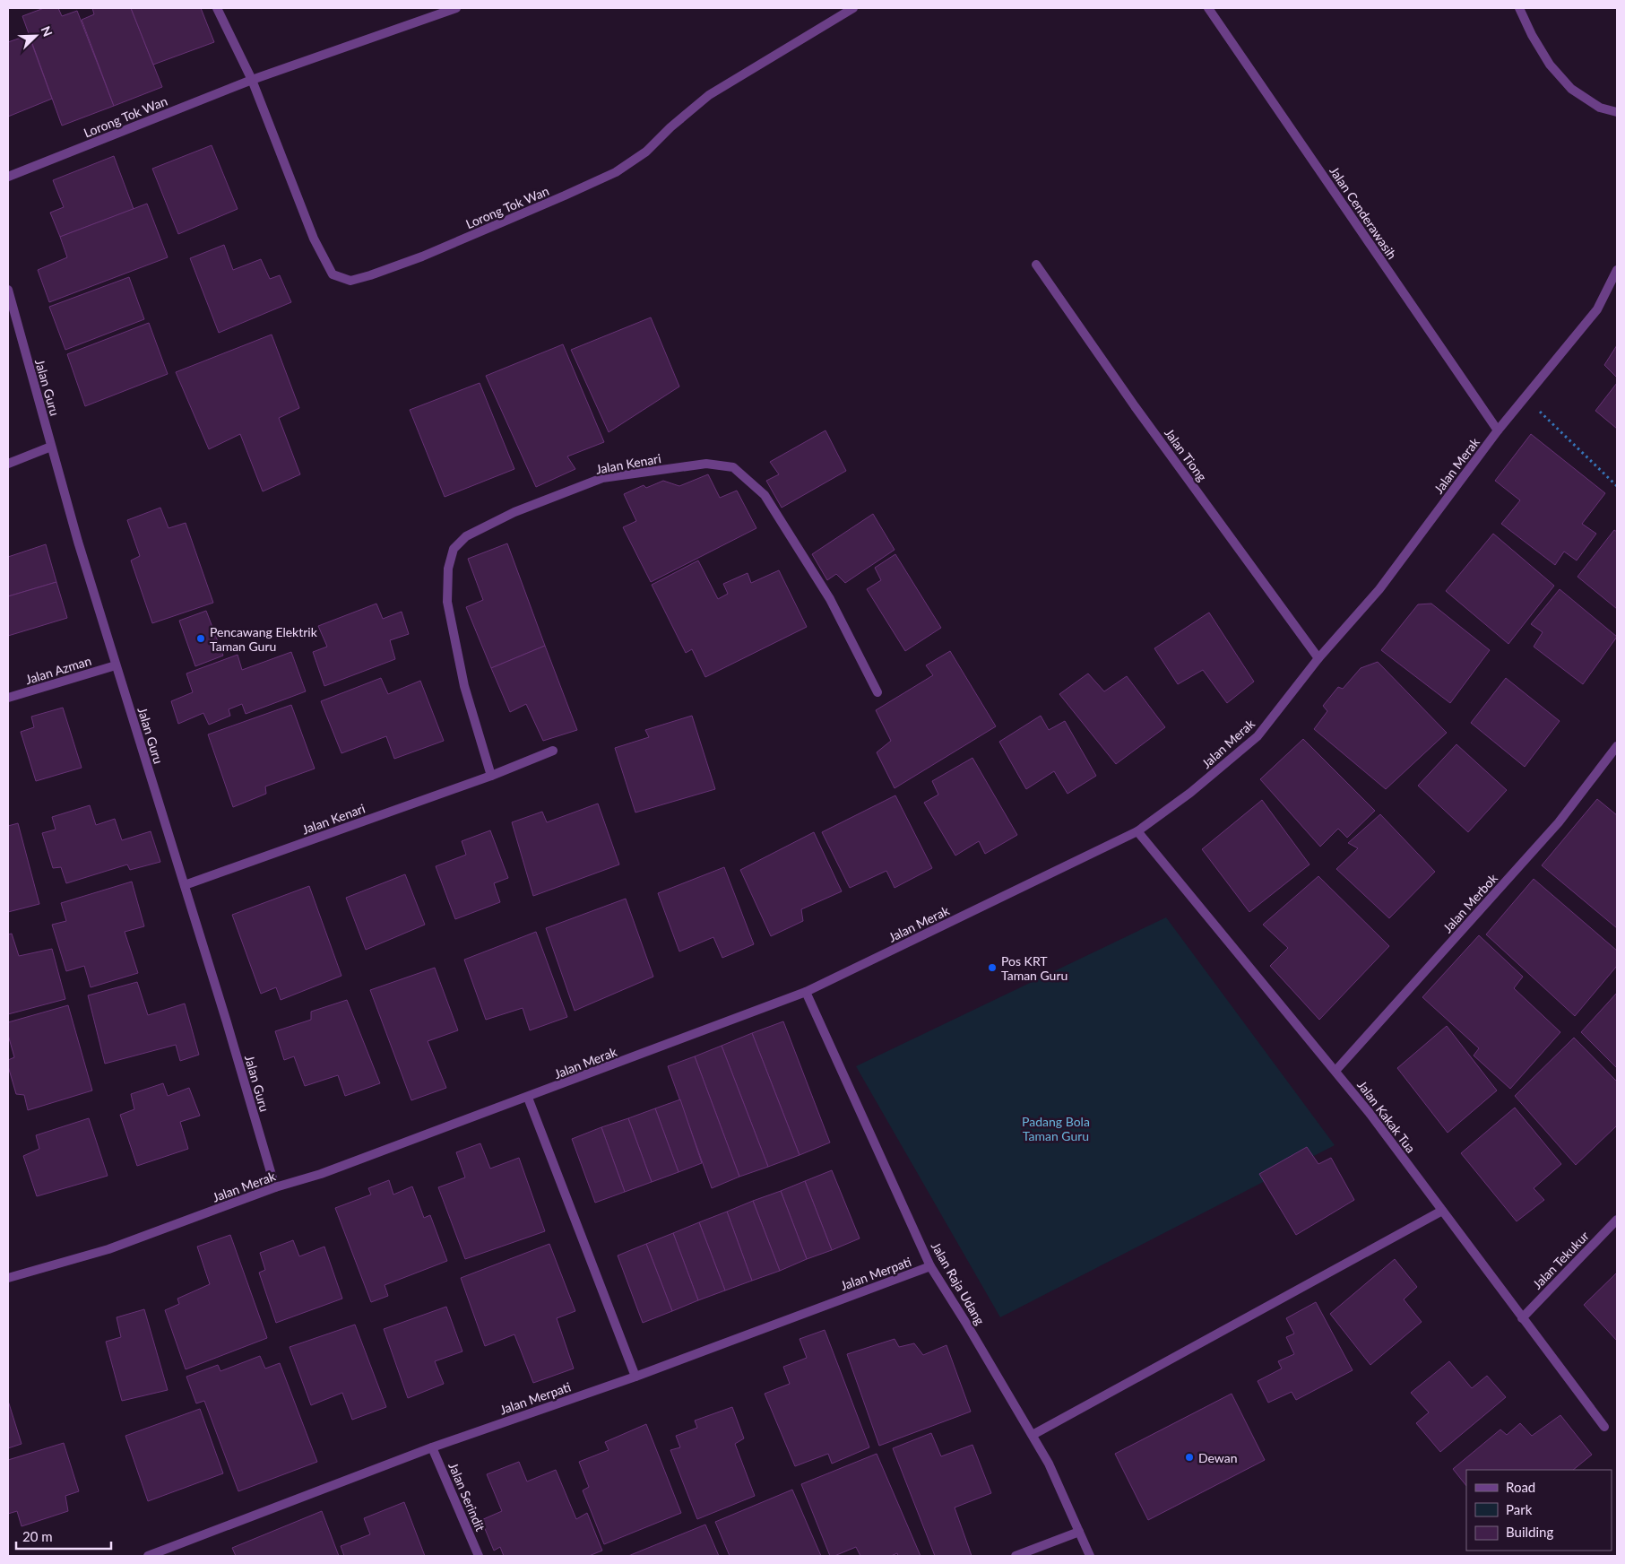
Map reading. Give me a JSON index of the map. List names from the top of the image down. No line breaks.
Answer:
{"streets":{"street":["Lorong Tok Wan","Jalan Cenderawasih","Jalan Guru","Jalan Tiong","Jalan Kenari","Jalan Merak","Jalan Azman","Jalan Merbok","Jalan Kakak Tua","Jalan Tekukur","Jalan Merpati","Jalan Raja Udang","Jalan Serindit"]},"crossings":[["Jalan Cenderawasih","Jalan Merak"],["Jalan Guru","Jalan Kenari"],["Jalan Guru","Jalan Merak"],["Jalan Guru","Jalan Azman"],["Jalan Tiong","Jalan Merak"],["Jalan Merak","Jalan Kakak Tua"],["Jalan Merak","Jalan Raja Udang"],["Jalan Merbok","Jalan Kakak Tua"],["Jalan Kakak Tua","Jalan Tekukur"],["Jalan Merpati","Jalan Raja Udang"],["Jalan Merpati","Jalan Serindit"]],"parks":["Padang Bola Taman Guru"],"places":["Pencawang Elektrik Taman Guru","Pos KRT Taman Guru","Dewan"],"legend":["Road","Park","Building"],"scale_bar":"20 m","north":"top right"}
